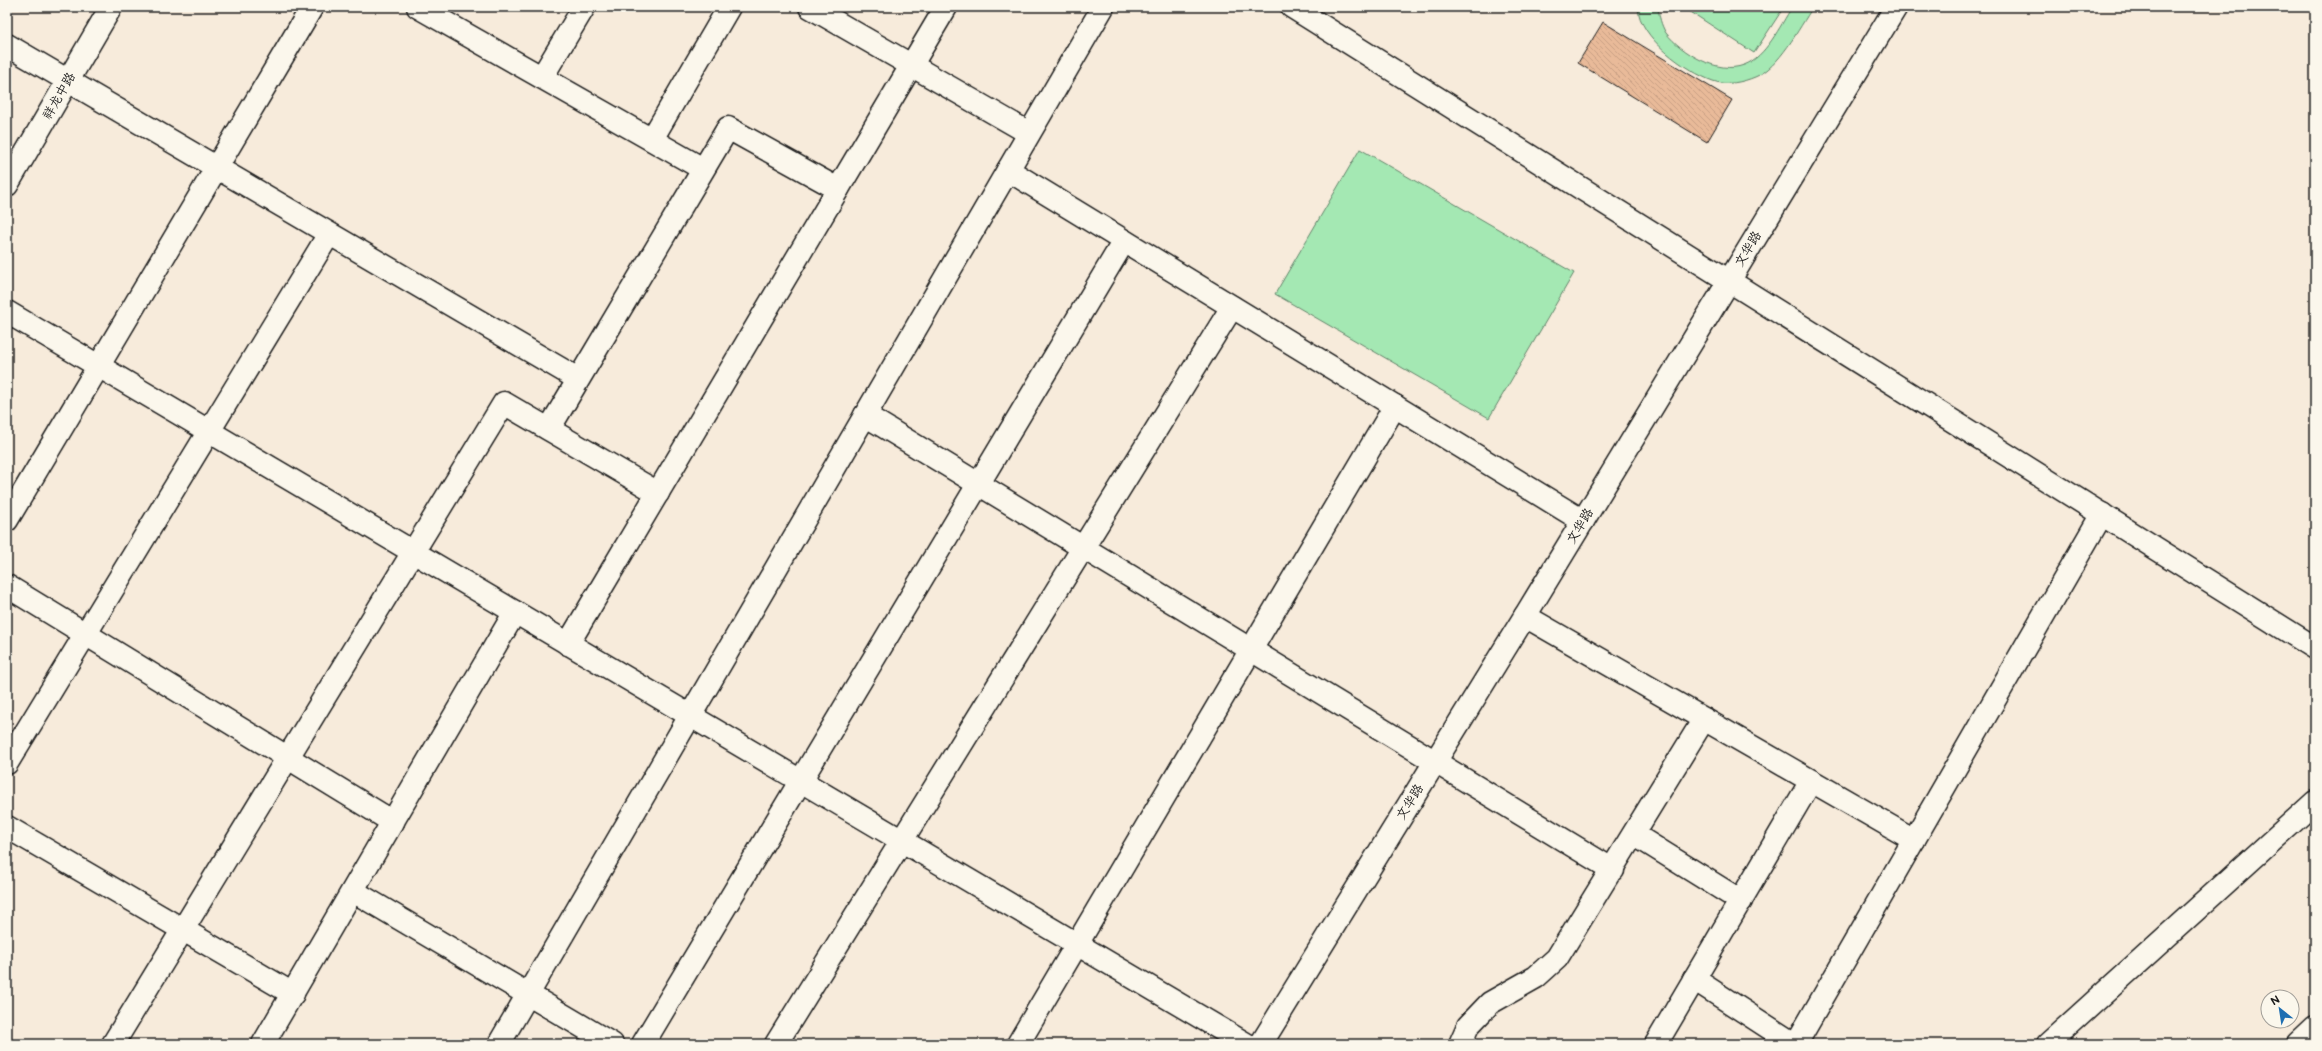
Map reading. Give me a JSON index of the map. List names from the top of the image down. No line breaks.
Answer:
{"streets":{"street":["祥龙中路","文华路"]},"north":"top left"}
